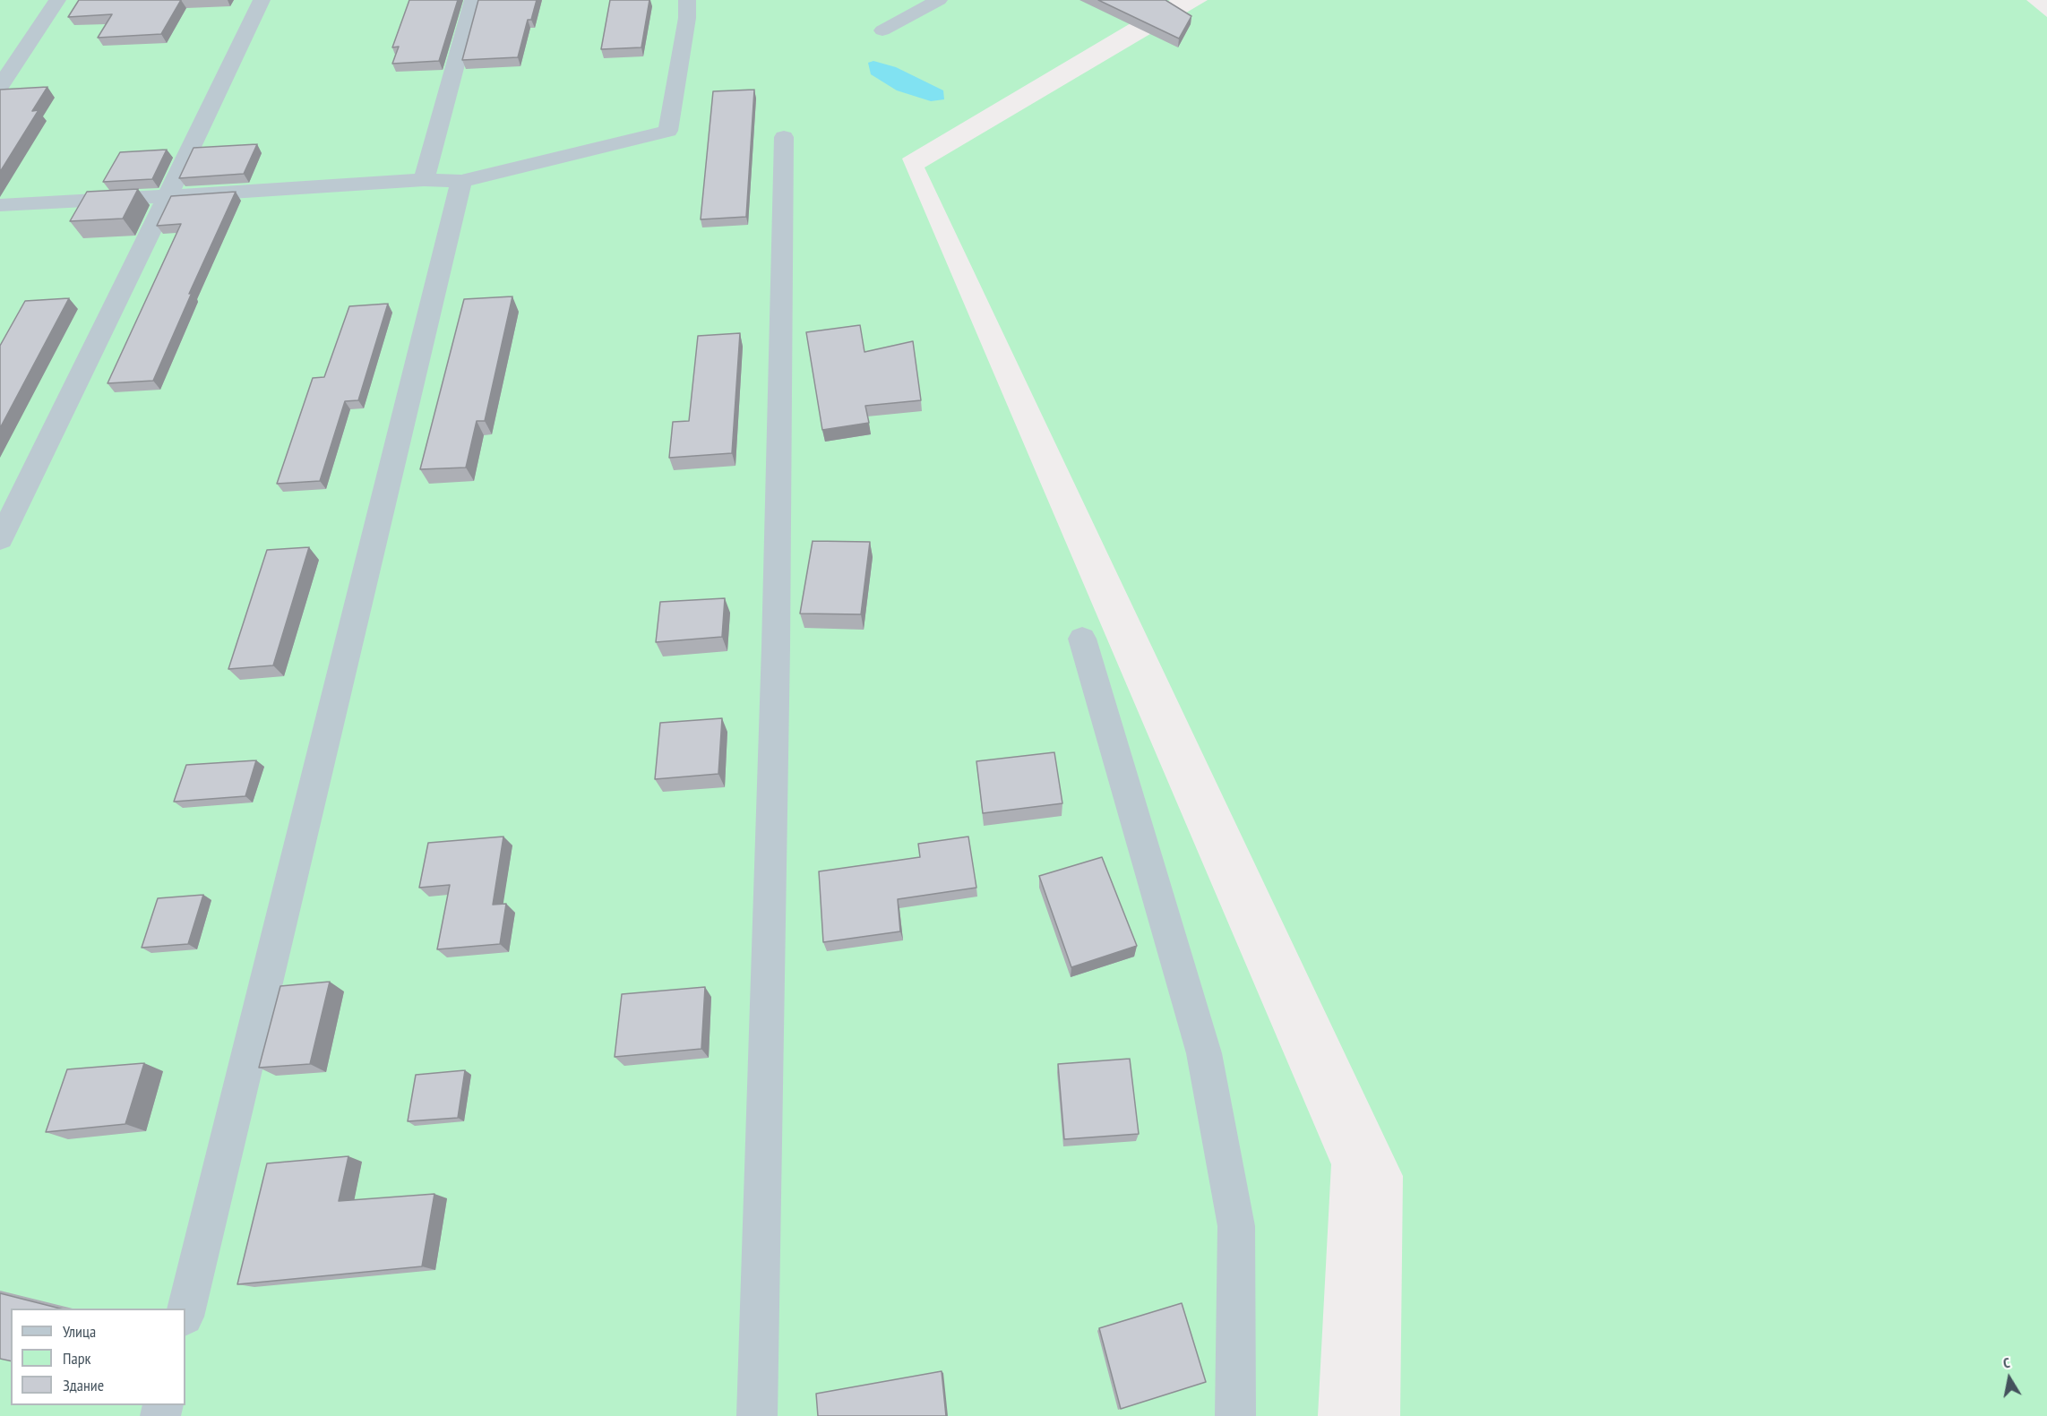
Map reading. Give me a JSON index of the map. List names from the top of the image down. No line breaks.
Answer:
{"legend":["Улица","Парк","Здание"],"north":"top"}
